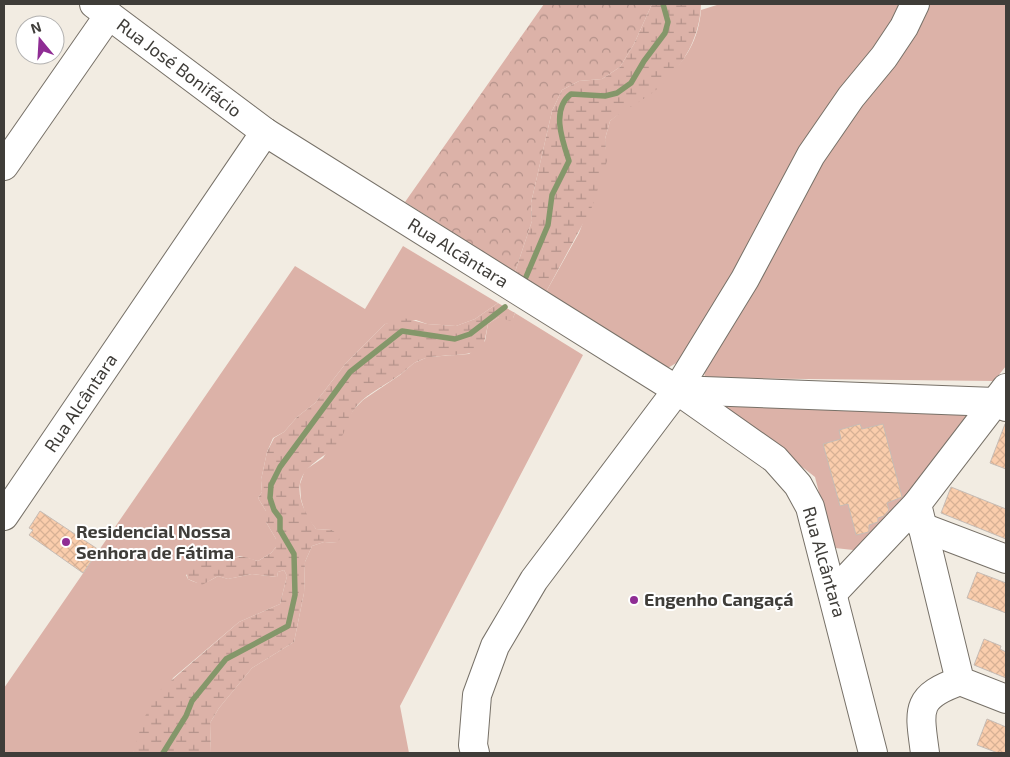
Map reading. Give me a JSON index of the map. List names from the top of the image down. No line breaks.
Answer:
{"streets":{"street":["Rua José Bonifácio","Rua Alcântara"]},"crossings":[["Rua José Bonifácio","Rua Alcântara"]],"places":["Residencial Nossa Senhora de Fátima","Engenho Cangaçá"],"north":"top"}
